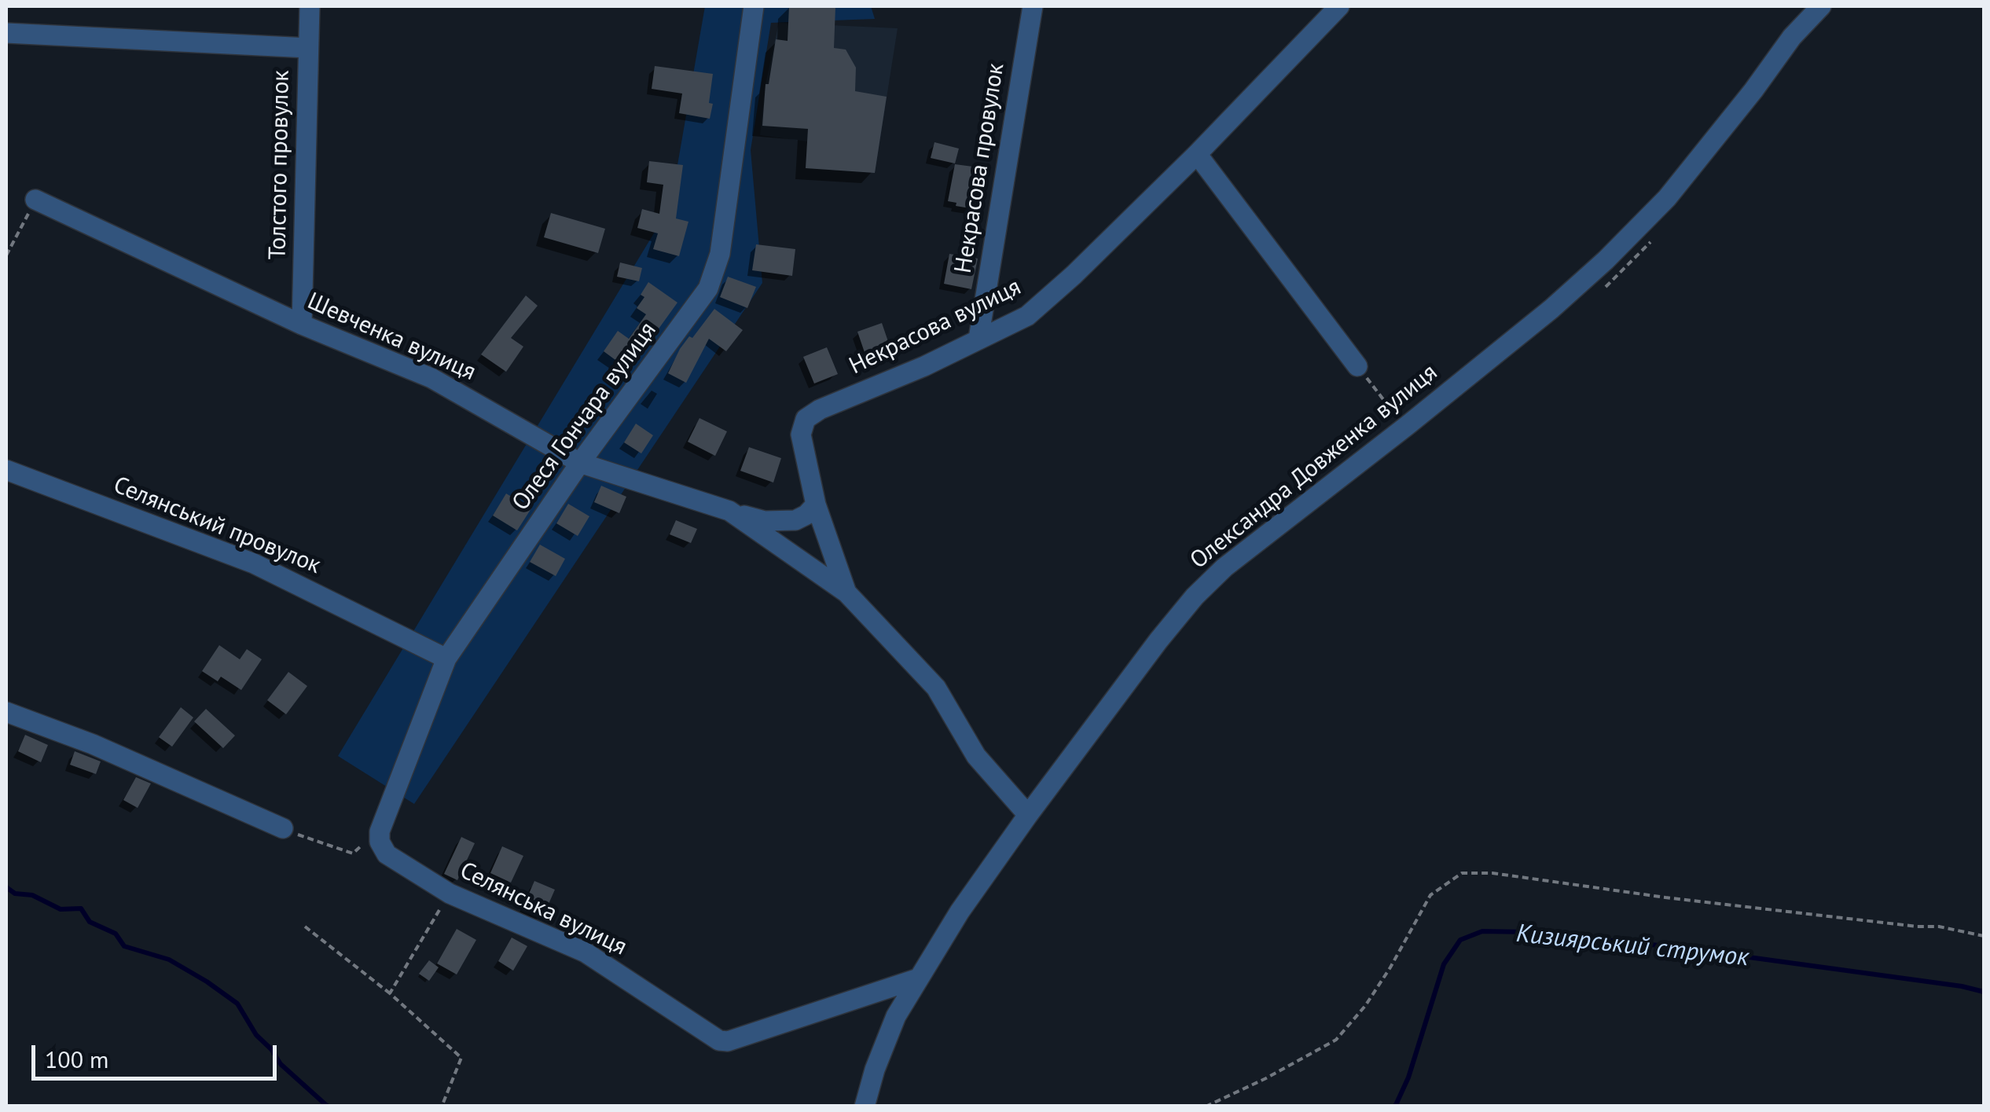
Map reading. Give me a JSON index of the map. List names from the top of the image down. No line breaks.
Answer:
{"streets":{"street":["Толстого провулок","Некрасова провулок","Некрасова вулиця","Шевченка вулиця","Олеся Гончара вулиця","Олександра Довженка вулиця","Селянський провулок","Селянська вулиця"]},"crossings":[["Толстого провулок","Шевченка вулиця"],["Некрасова провулок","Некрасова вулиця"],["Некрасова вулиця","Шевченка вулиця"],["Шевченка вулиця","Олеся Гончара вулиця"],["Шевченка вулиця","Олександра Довженка вулиця"],["Олеся Гончара вулиця","Селянський провулок"],["Олеся Гончара вулиця","Селянська вулиця"],["Олександра Довженка вулиця","Селянська вулиця"]],"water":["Кизиярський струмок"],"scale_bar":"100 m"}
